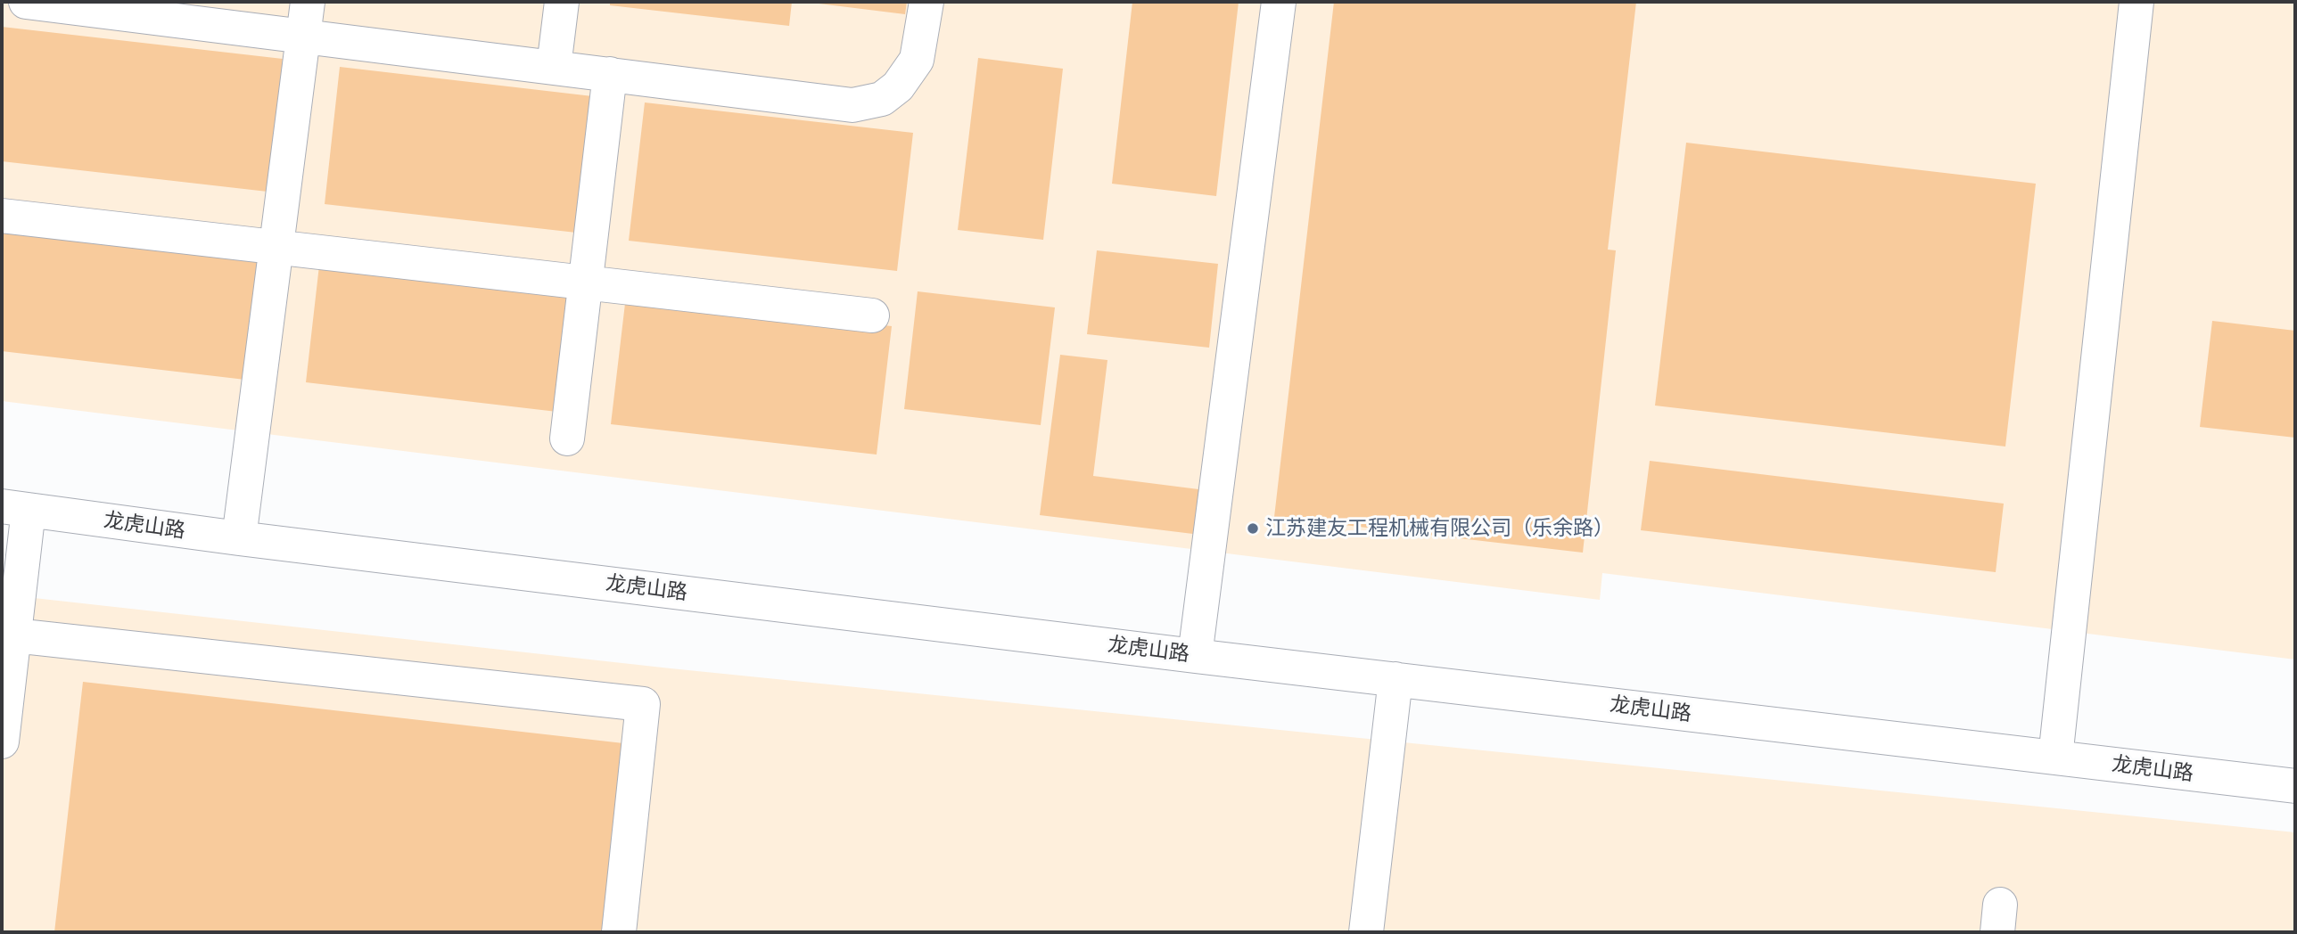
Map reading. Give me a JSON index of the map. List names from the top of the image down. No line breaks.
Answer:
{"streets":{"street":["龙虎山路"]},"places":["江苏建友工程机械有限公司（乐余路）"]}
